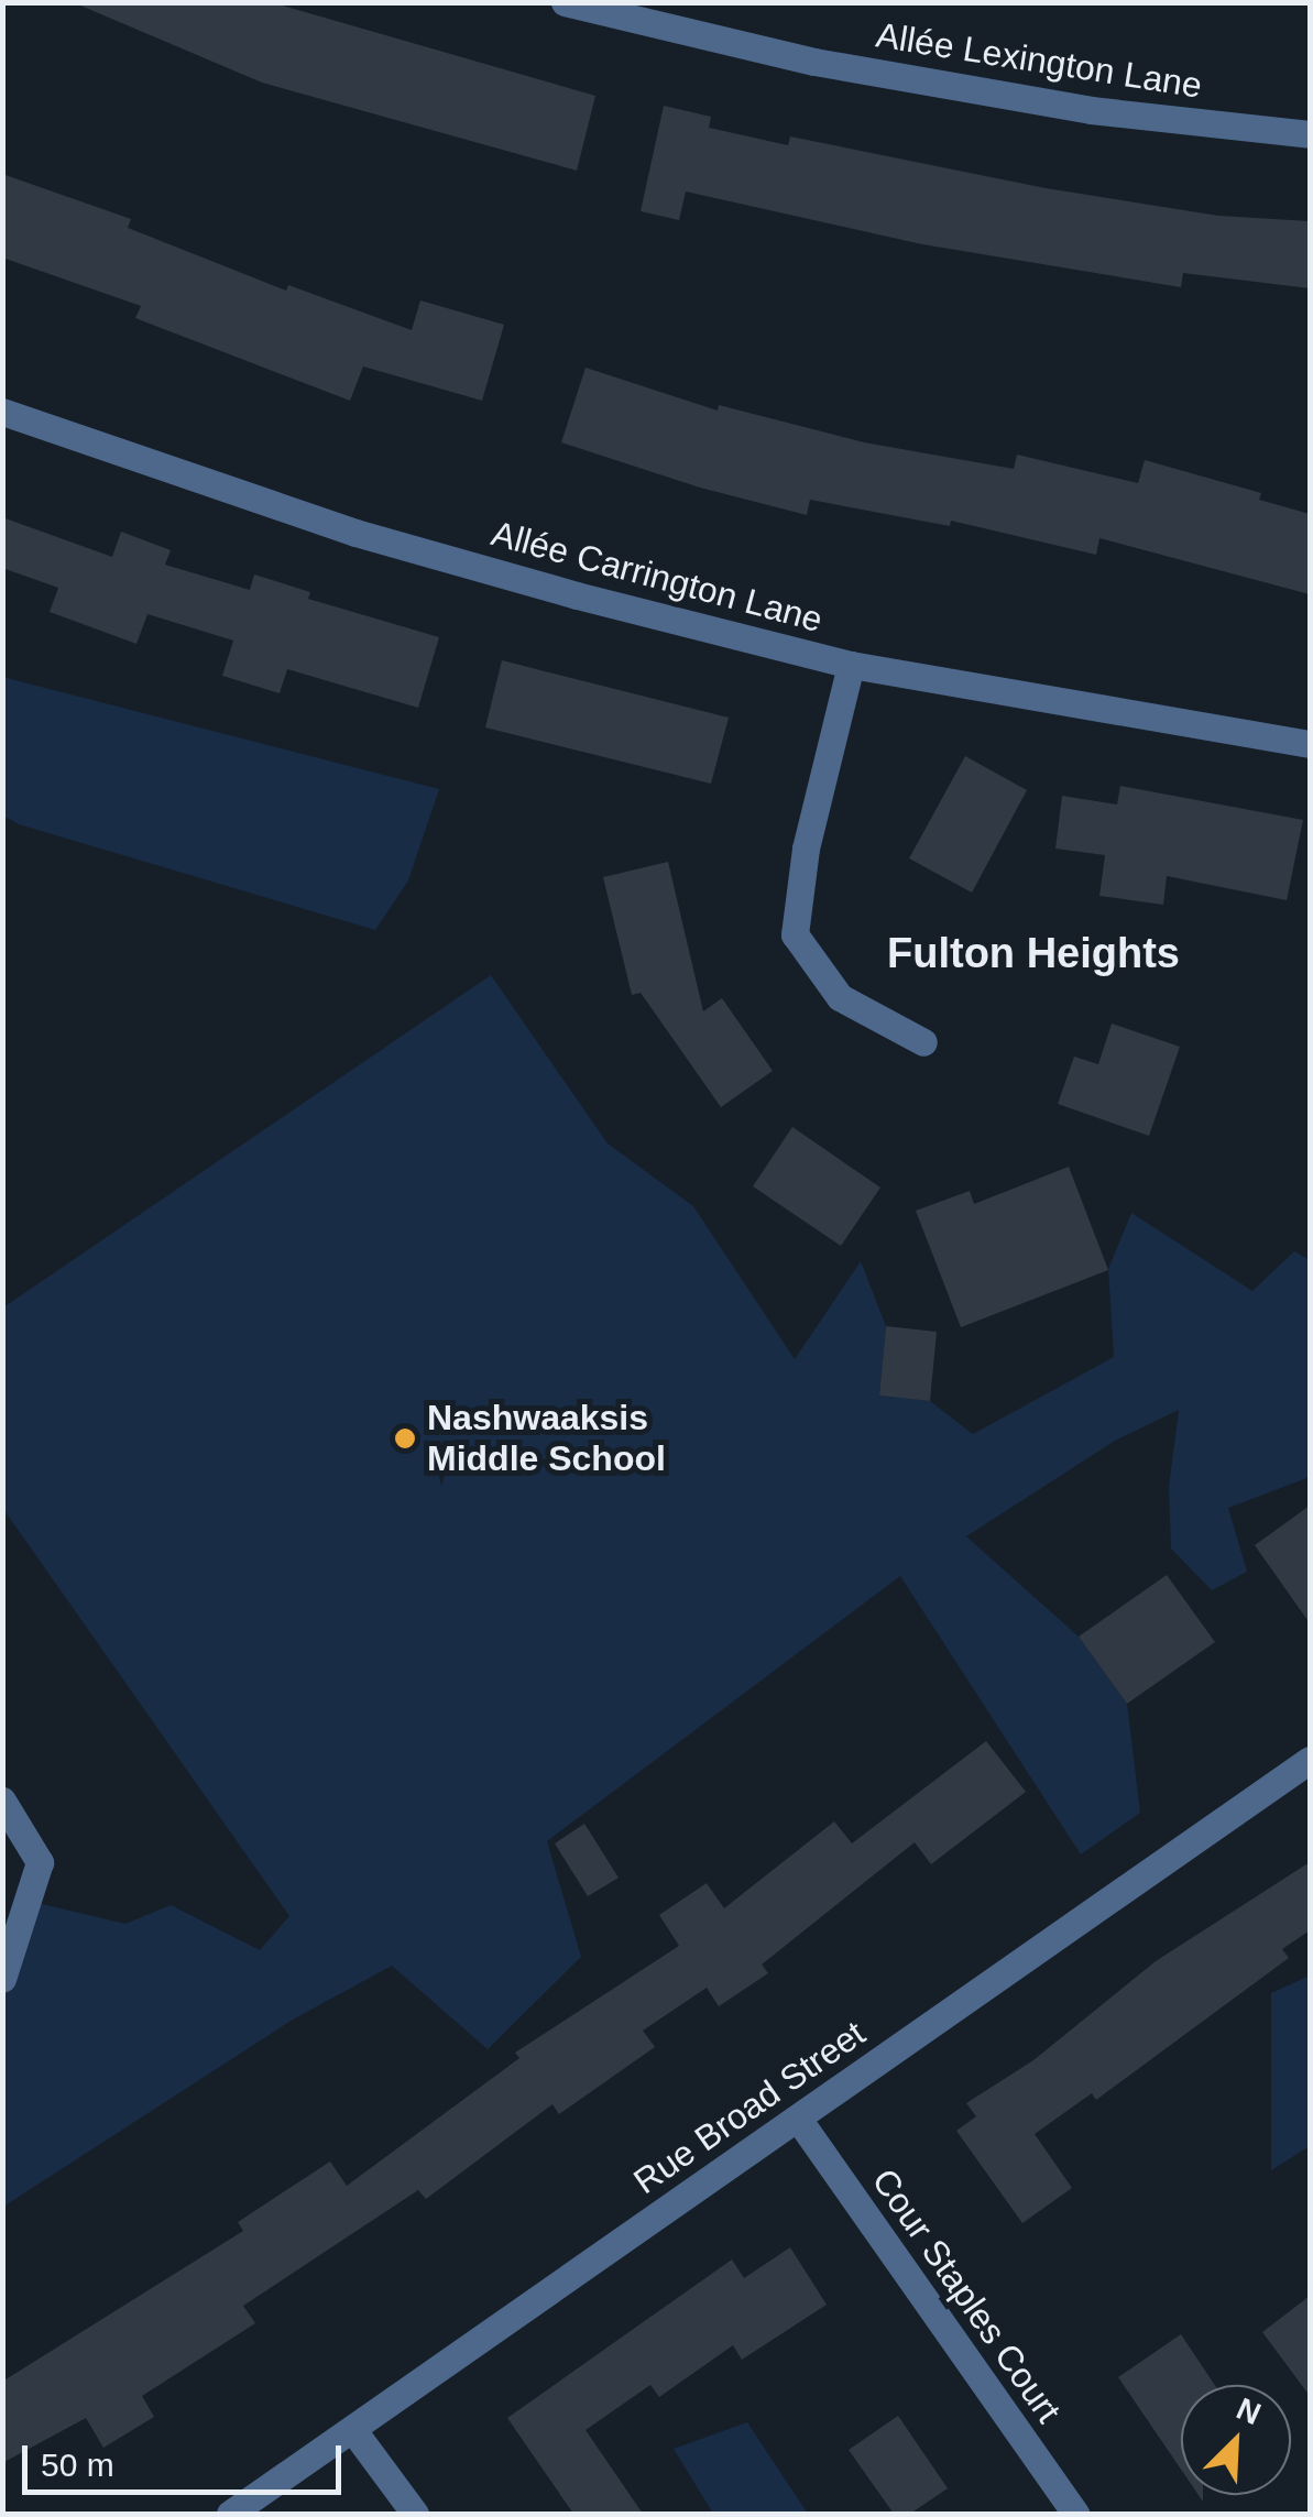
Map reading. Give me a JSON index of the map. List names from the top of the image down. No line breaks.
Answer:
{"streets":{"street":["Allée Lexington Lane","Allée Carrington Lane","Rue Broad Street","Cour Staples Court"]},"crossings":[["Rue Broad Street","Cour Staples Court"]],"districts":["Fulton Heights"],"places":["Nashwaaksis Middle School"],"scale_bar":"50 m","north":"top right"}
